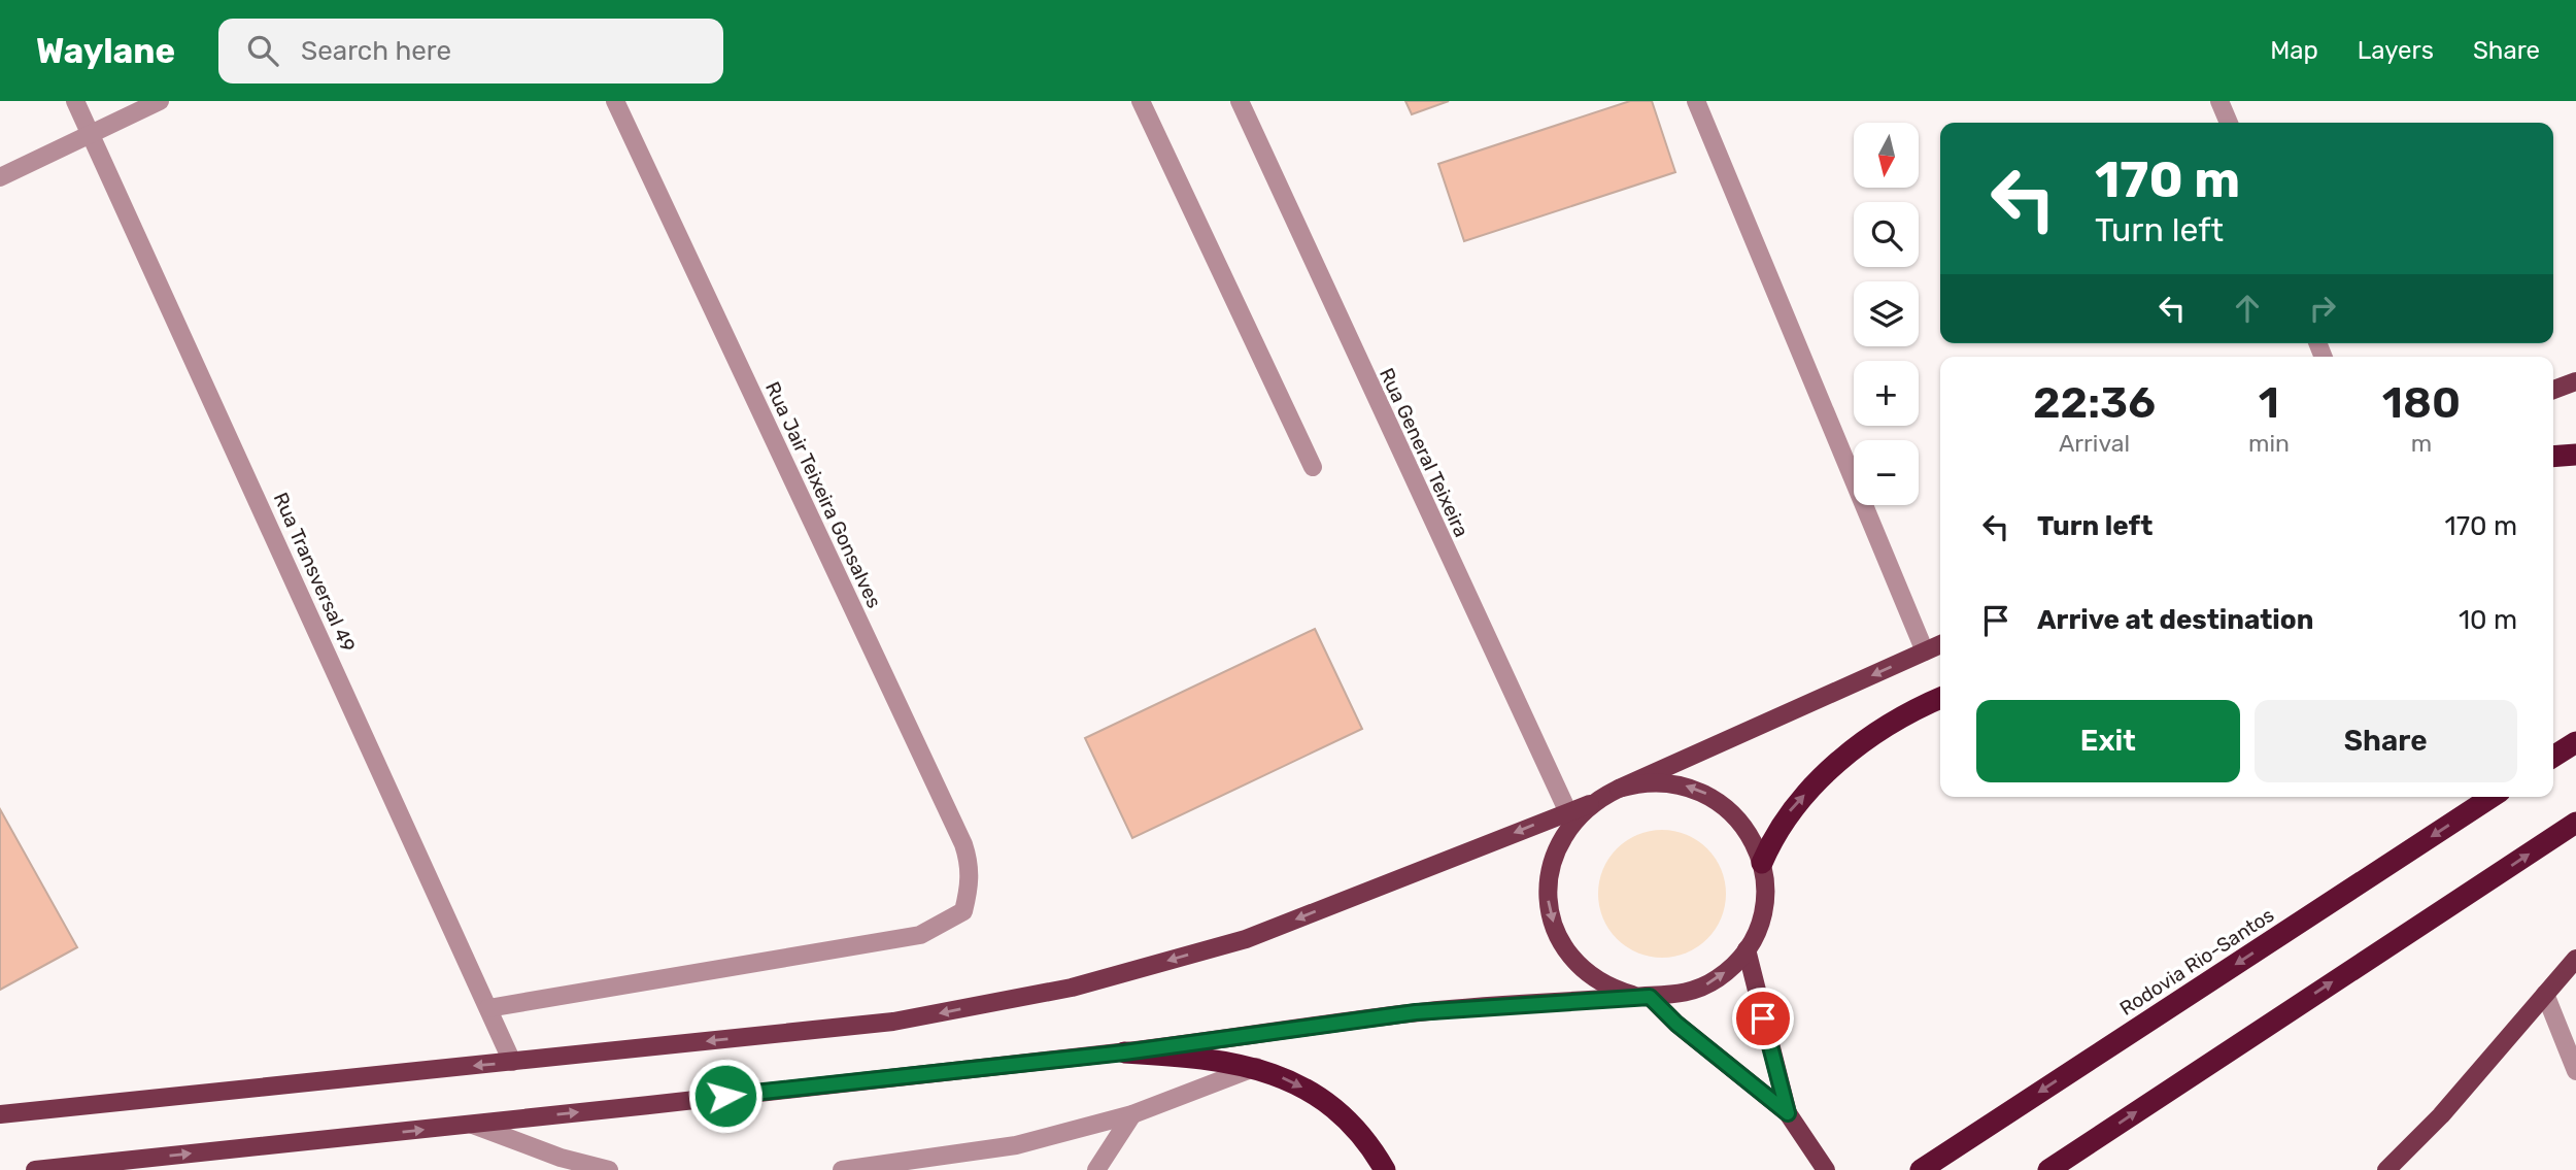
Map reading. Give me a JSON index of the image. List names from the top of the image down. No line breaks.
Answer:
{"streets":{"highway":["Rodovia Rio-Santos"],"street":["Rua General Teixeira","Rua Jair Teixeira Gonsalves","Rua Transversal 49"]},"crossings":[["Rua Jair Teixeira Gonsalves","Rua Transversal 49"]],"north":"bottom","page":{"header":"Waylane","search":"Search here","nav":["Map","Layers","Share"],"map_buttons":["+","−"],"turn":["170 m","Turn left"],"eta":["22:36","Arrival","1","min","180","m"],"list":[{"name":"Turn left","value":"170 m"},{"name":"Arrive at destination","value":"10 m"}],"buttons":["Exit","Share"]}}
